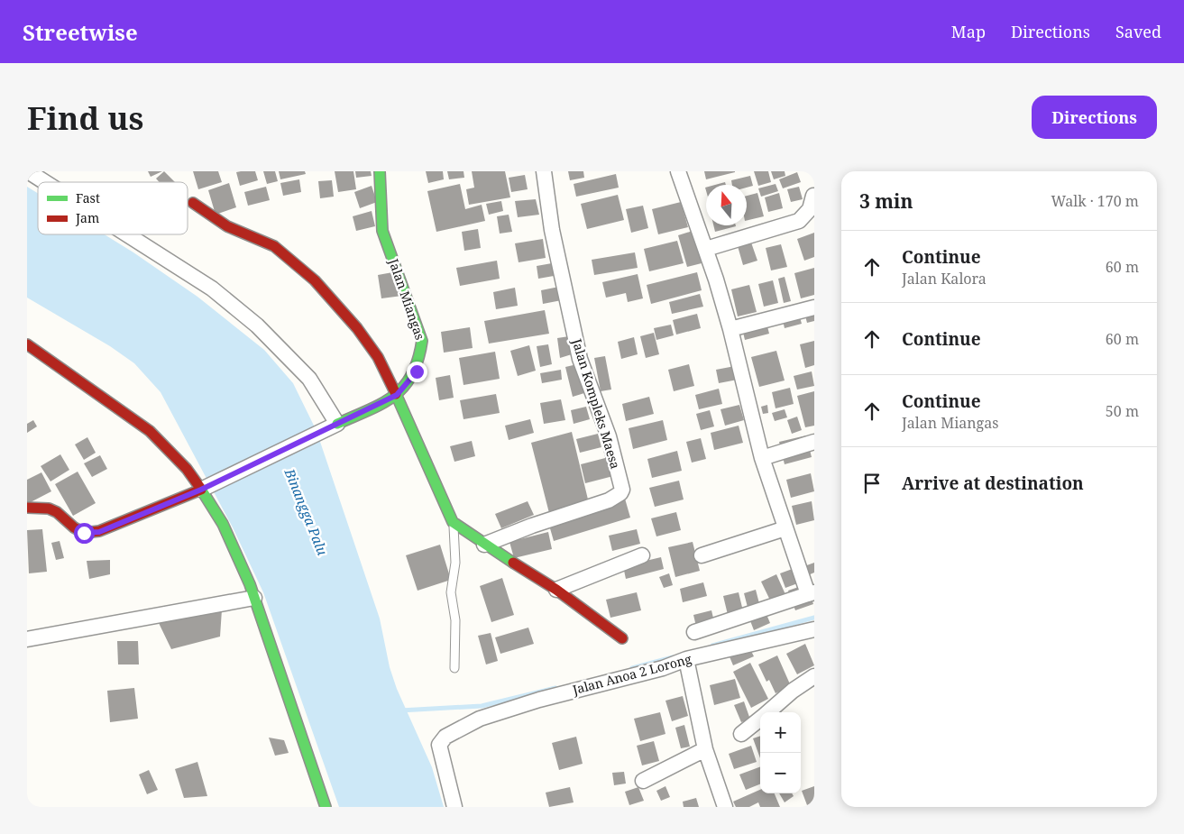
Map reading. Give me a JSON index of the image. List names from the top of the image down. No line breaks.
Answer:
{"streets":{"street":["Jalan Miangas","Jalan Kompleks Maesa","Jalan Anoa 2 Lorong"]},"water":["Binangga Palu"],"legend":["Fast","Jam"],"north":"top","page":{"header":"Streetwise","nav":["Map","Directions","Saved"],"buttons":"Directions","title":"Find us","heading":["3 min","Walk · 170 m"],"list":[["Continue","Jalan Kalora","60 m"],["Continue","60 m"],["Continue","Jalan Miangas","50 m"],"Arrive at destination"],"map_buttons":["+","−"]}}
